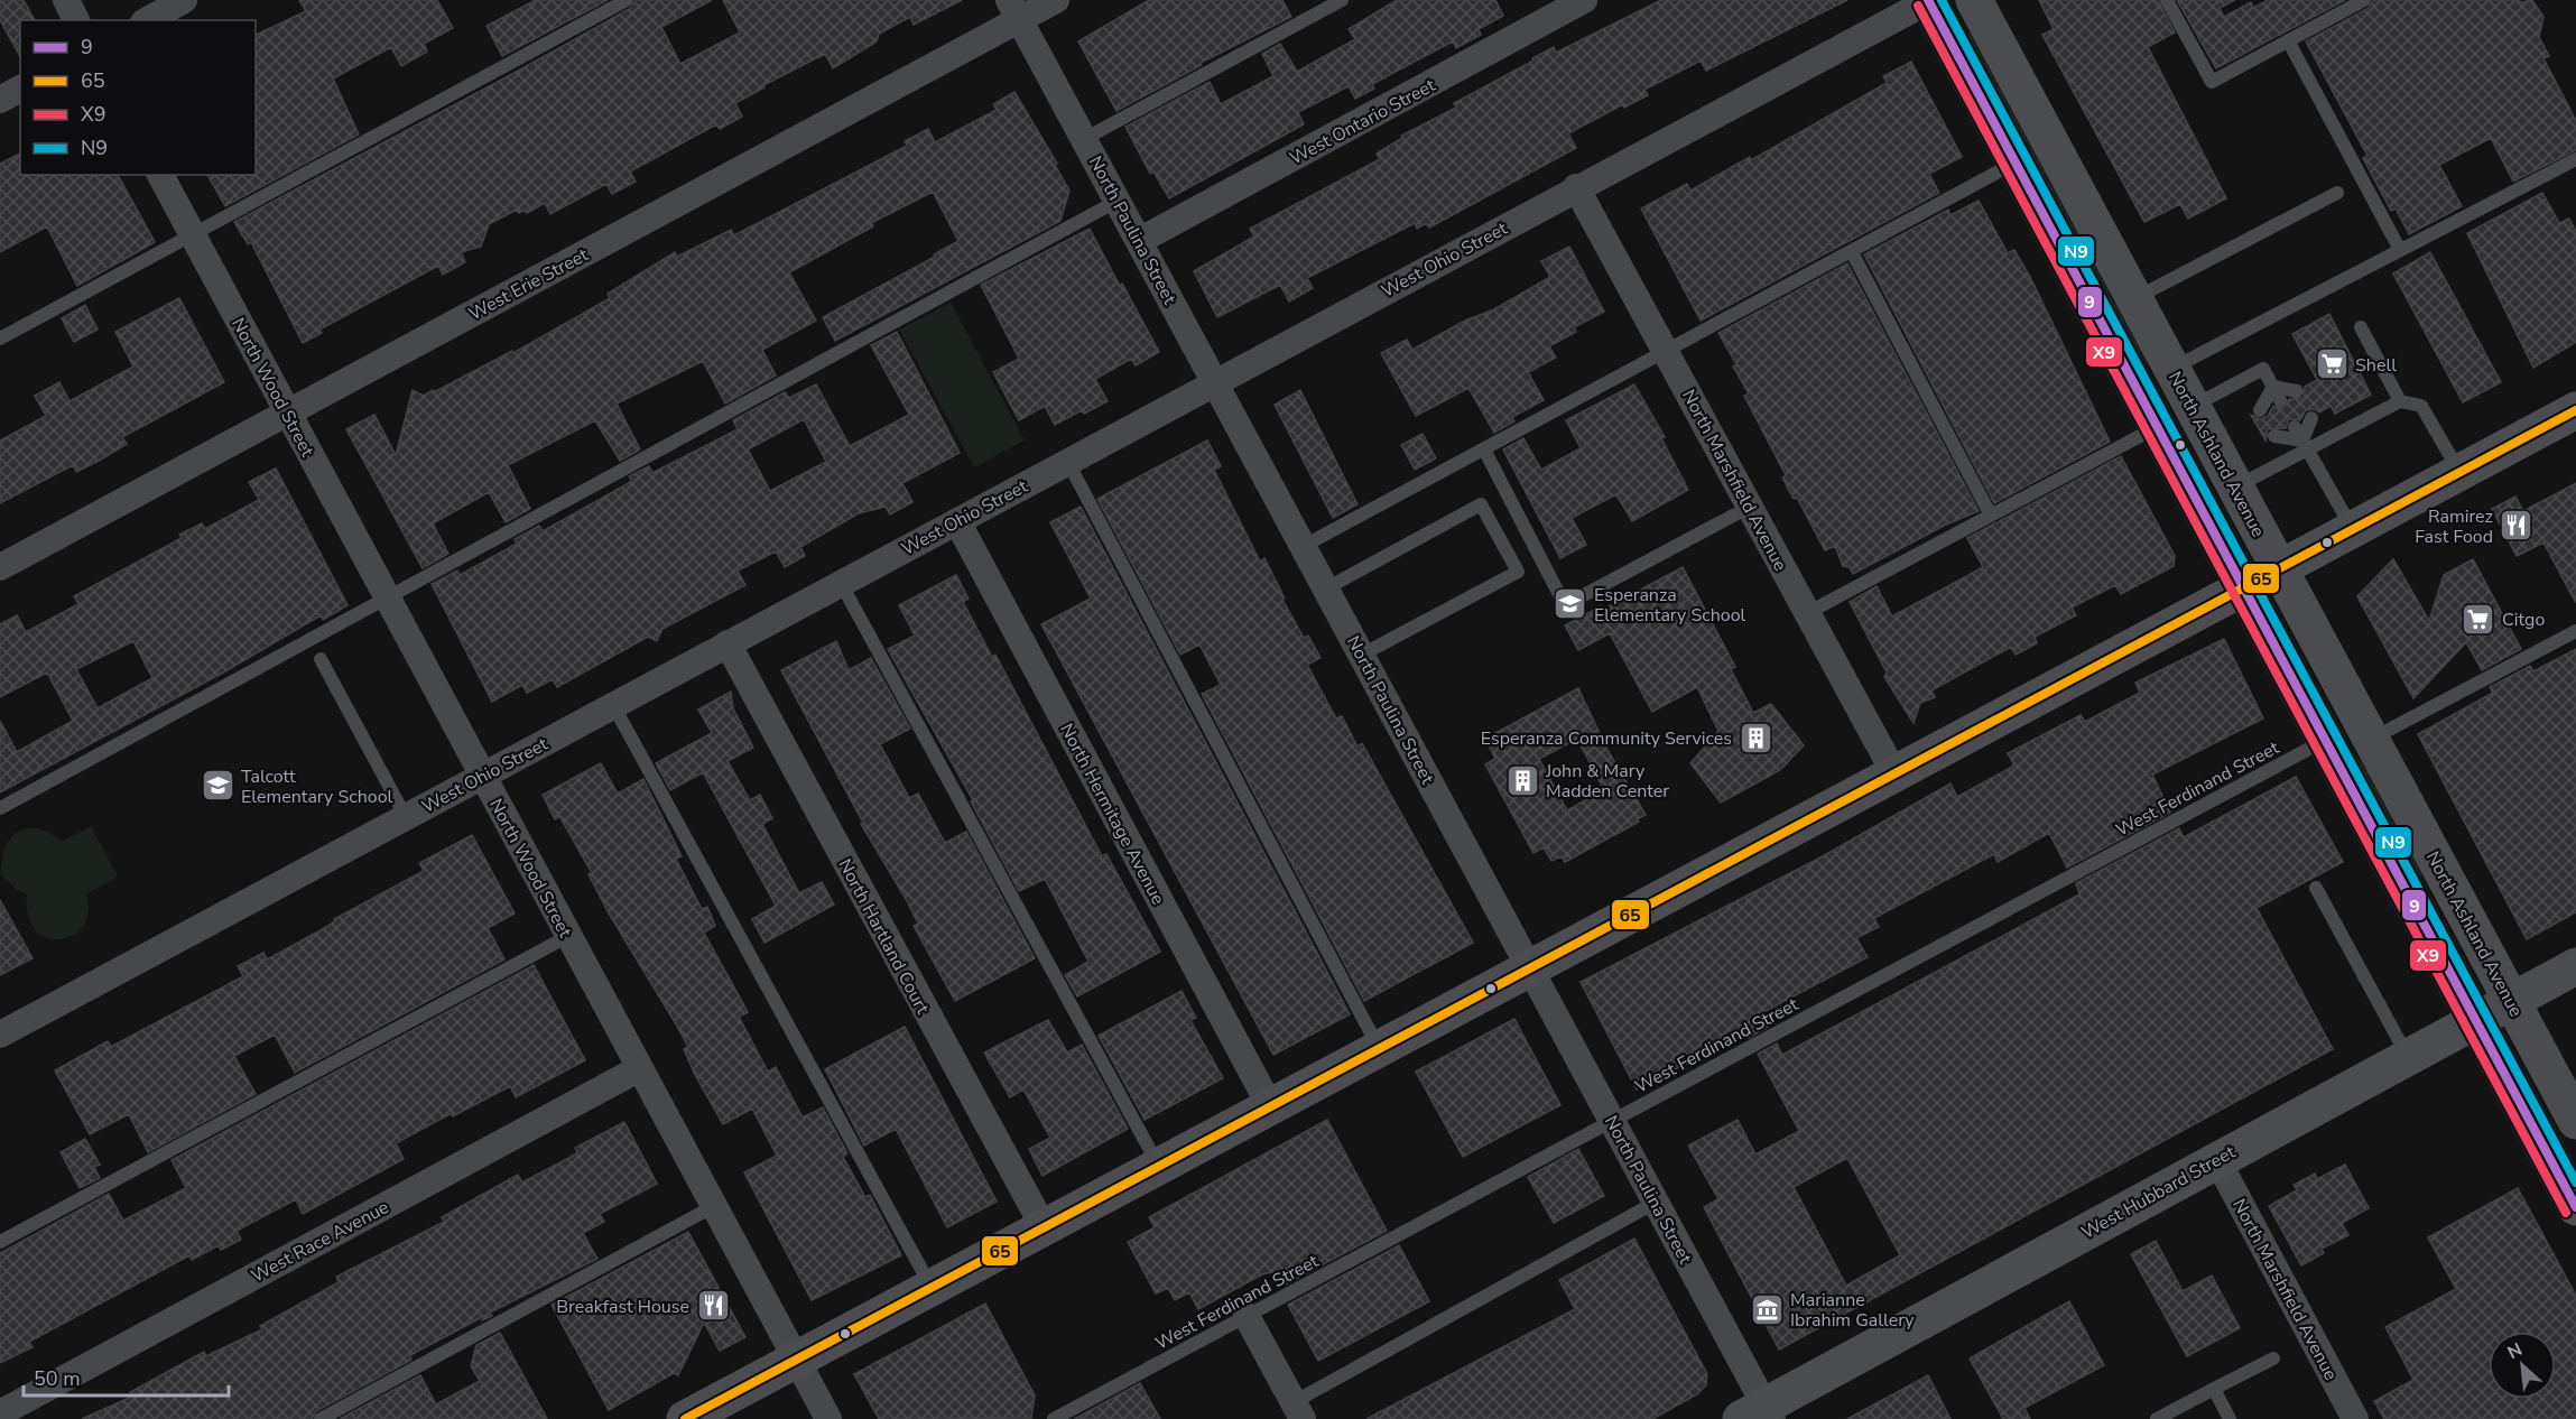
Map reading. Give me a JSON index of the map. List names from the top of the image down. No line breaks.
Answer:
{"streets":{"main road":["North Ashland Avenue","West Hubbard Street"],"street":["West Ontario Street","North Paulina Street","West Ohio Street","West Erie Street","North Wood Street","North Marshfield Avenue","North Hermitage Avenue","North Hartland Court","West Race Avenue"],"lane":["West Ferdinand Street"]},"crossings":[["West Ontario Street","North Paulina Street"],["North Paulina Street","West Ohio Street"],["North Paulina Street","West Erie Street"],["North Paulina Street","West Ferdinand Street"],["North Paulina Street","West Hubbard Street"],["West Ohio Street","North Wood Street"],["West Ohio Street","North Marshfield Avenue"],["West Ohio Street","North Hermitage Avenue"],["West Ohio Street","North Hartland Court"],["West Erie Street","North Wood Street"],["North Wood Street","West Race Avenue"],["North Ashland Avenue","West Hubbard Street"],["North Marshfield Avenue","West Hubbard Street"]],"places":{"supermarket":["Shell","Citgo"],"restaurant":["Ramirez Fast Food","Breakfast House"],"school or university":["Esperanza Elementary School","Talcott Elementary School"],"building":["Esperanza Community Services","John & Mary Madden Center"],"museum":["Marianne Ibrahim Gallery"]},"lines":["transit line 9","transit line N9","transit line X9","transit line 65"],"legend":["9","65","X9","N9"],"scale_bar":"50 m","north":"top left"}
